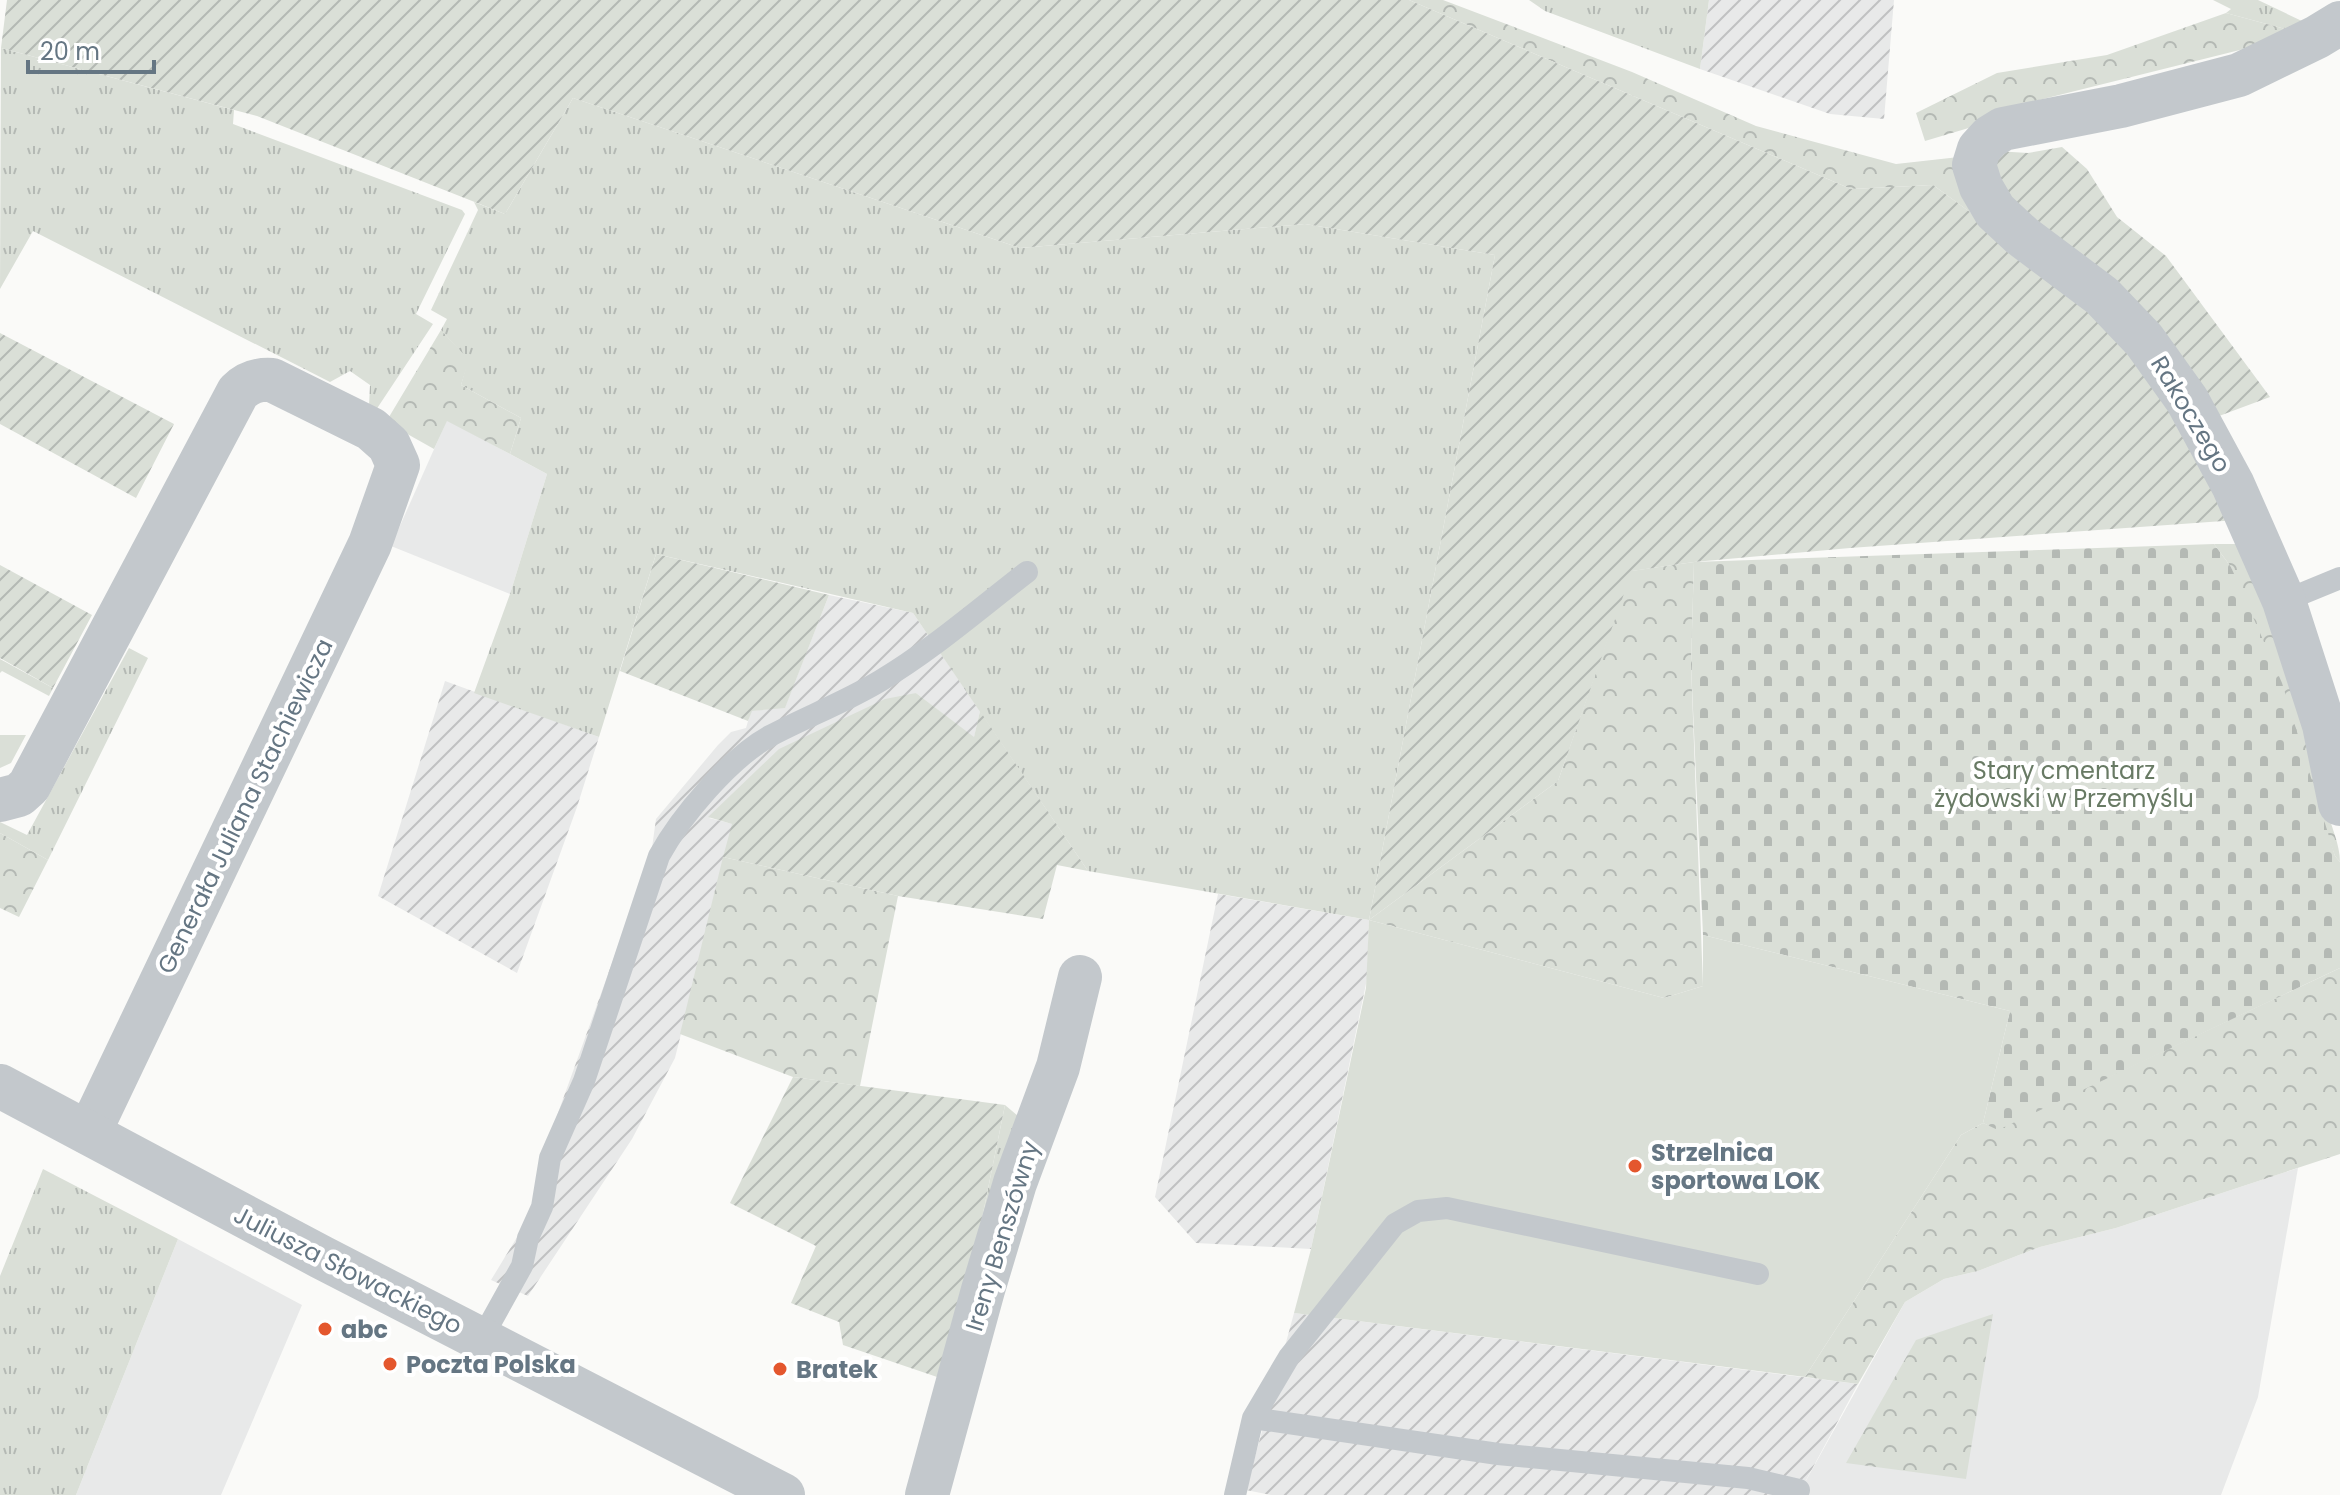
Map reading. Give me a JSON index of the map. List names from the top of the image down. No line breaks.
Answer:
{"streets":{"street":["Rakoczego","Generała Juliana Stachiewicza","Ireny Benszówny","Juliusza Słowackiego"]},"crossings":[["Generała Juliana Stachiewicza","Juliusza Słowackiego"]],"parks":["Stary cmentarz żydowski w Przemyślu"],"places":["Strzelnica sportowa LOK","abc","Poczta Polska","Bratek"],"scale_bar":"20 m"}
